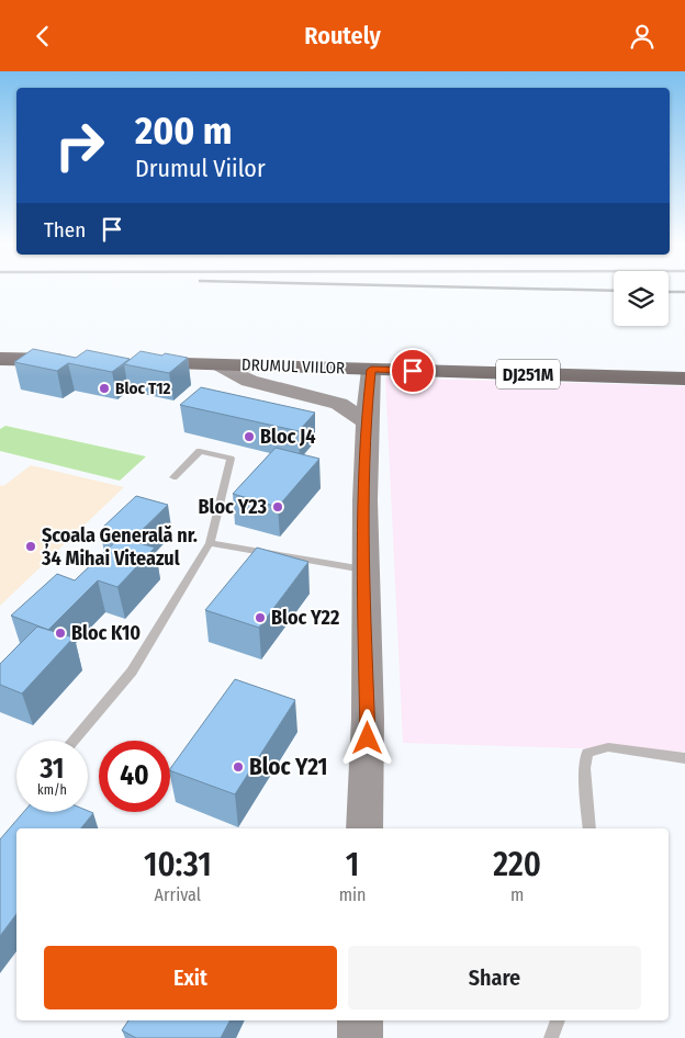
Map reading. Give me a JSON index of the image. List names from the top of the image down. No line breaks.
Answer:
{"streets":{"highway":["DRUMUL VIILOR","DJ251M"]},"places":["Bloc T12","Bloc J4","Bloc Y23","Școala Generală nr. 34 Mihai Viteazul","Bloc Y22","Bloc K10","Bloc Y21"],"page":{"header":"Routely","turn":["200 m","Drumul Viilor"],"then":"Then","speed":"31 km/h","limit":"40","eta":["10:31","Arrival","1","min","220","m"],"buttons":["Exit","Share"]}}
